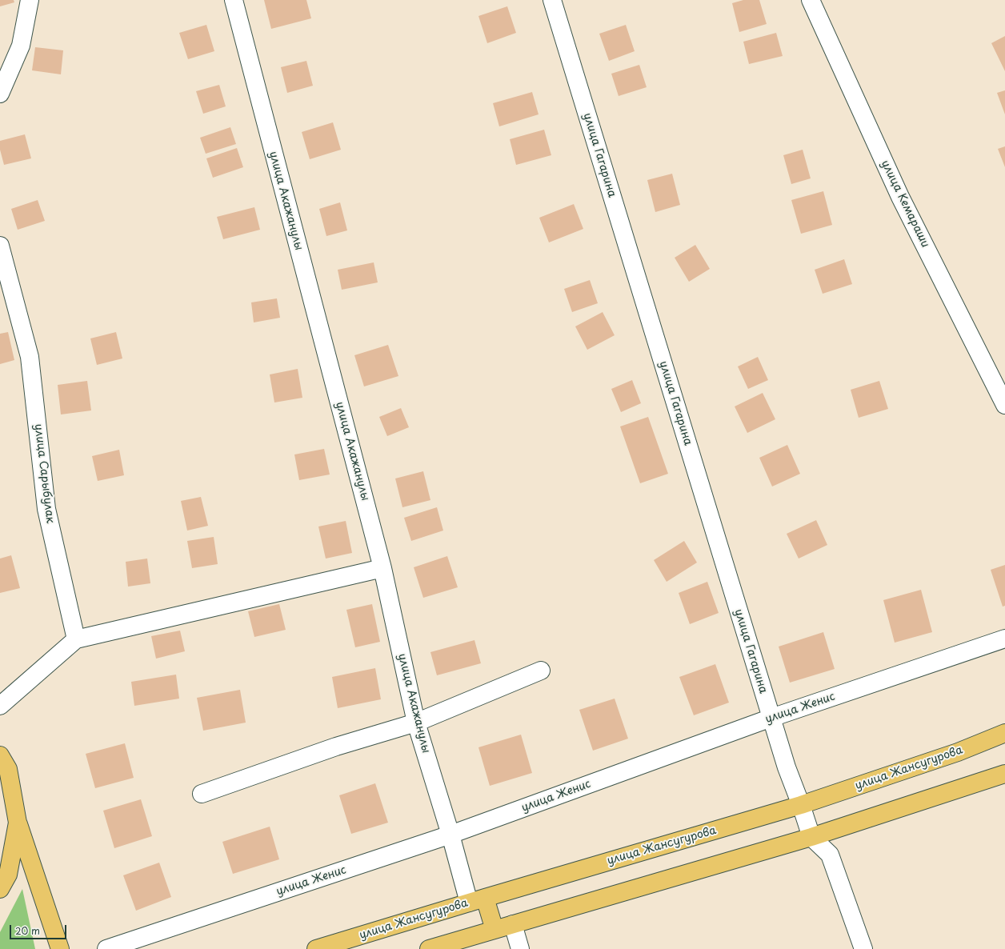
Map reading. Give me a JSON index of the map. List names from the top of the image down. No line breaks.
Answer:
{"streets":{"main road":["улица Жансугурова"],"street":["улица Гагарина","улица Акажанулы","улица Кемараши","улица Сарыбулак","улица Женис"]},"crossings":[["улица Гагарина","улица Женис"],["улица Гагарина","улица Жансугурова"],["улица Акажанулы","улица Женис"],["улица Акажанулы","улица Жансугурова"]],"scale_bar":"20 m"}
